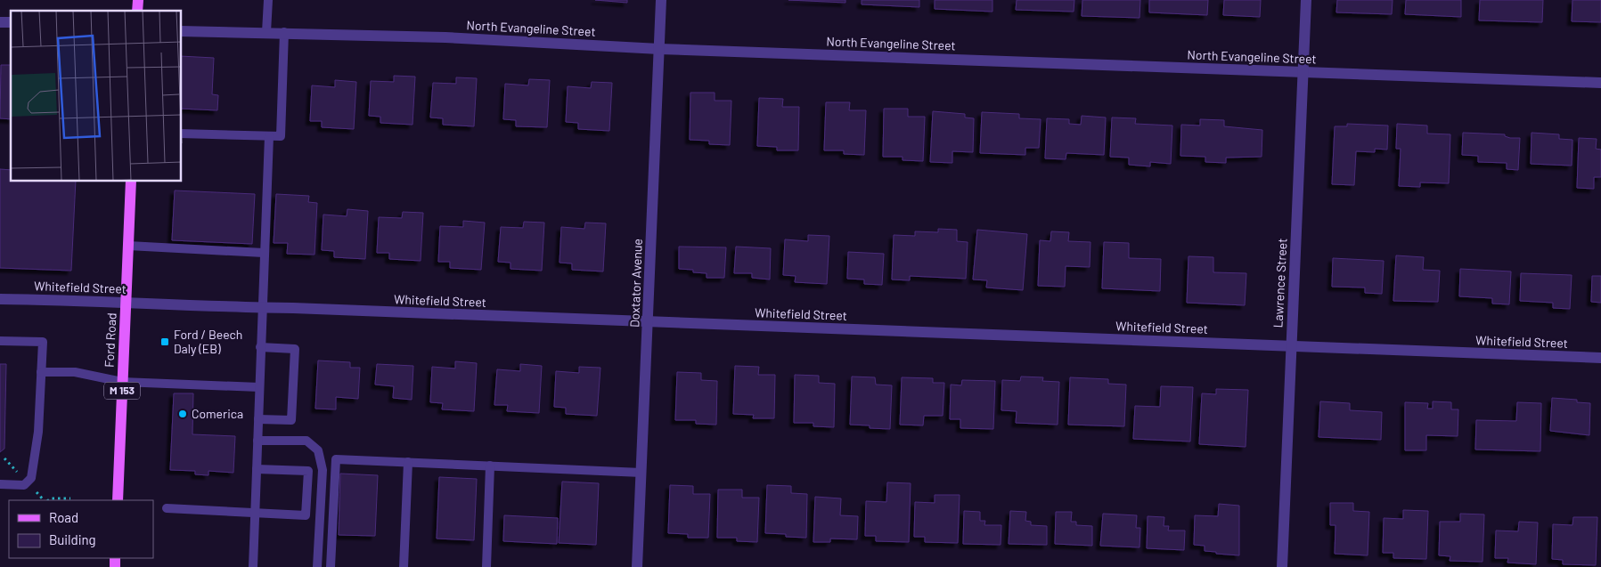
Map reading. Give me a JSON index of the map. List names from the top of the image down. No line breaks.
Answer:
{"streets":{"main road":["Ford Road","M 153"],"street":["North Evangeline Street","Doxtator Avenue","Lawrence Street","Whitefield Street"]},"crossings":[["North Evangeline Street","Doxtator Avenue"],["North Evangeline Street","Lawrence Street"],["Doxtator Avenue","Whitefield Street"],["Lawrence Street","Whitefield Street"],["Whitefield Street","Ford Road"]],"places":{"transit":["Ford / Beech Daly (EB)"],"other":["Comerica"]},"legend":["Road","Building"]}
